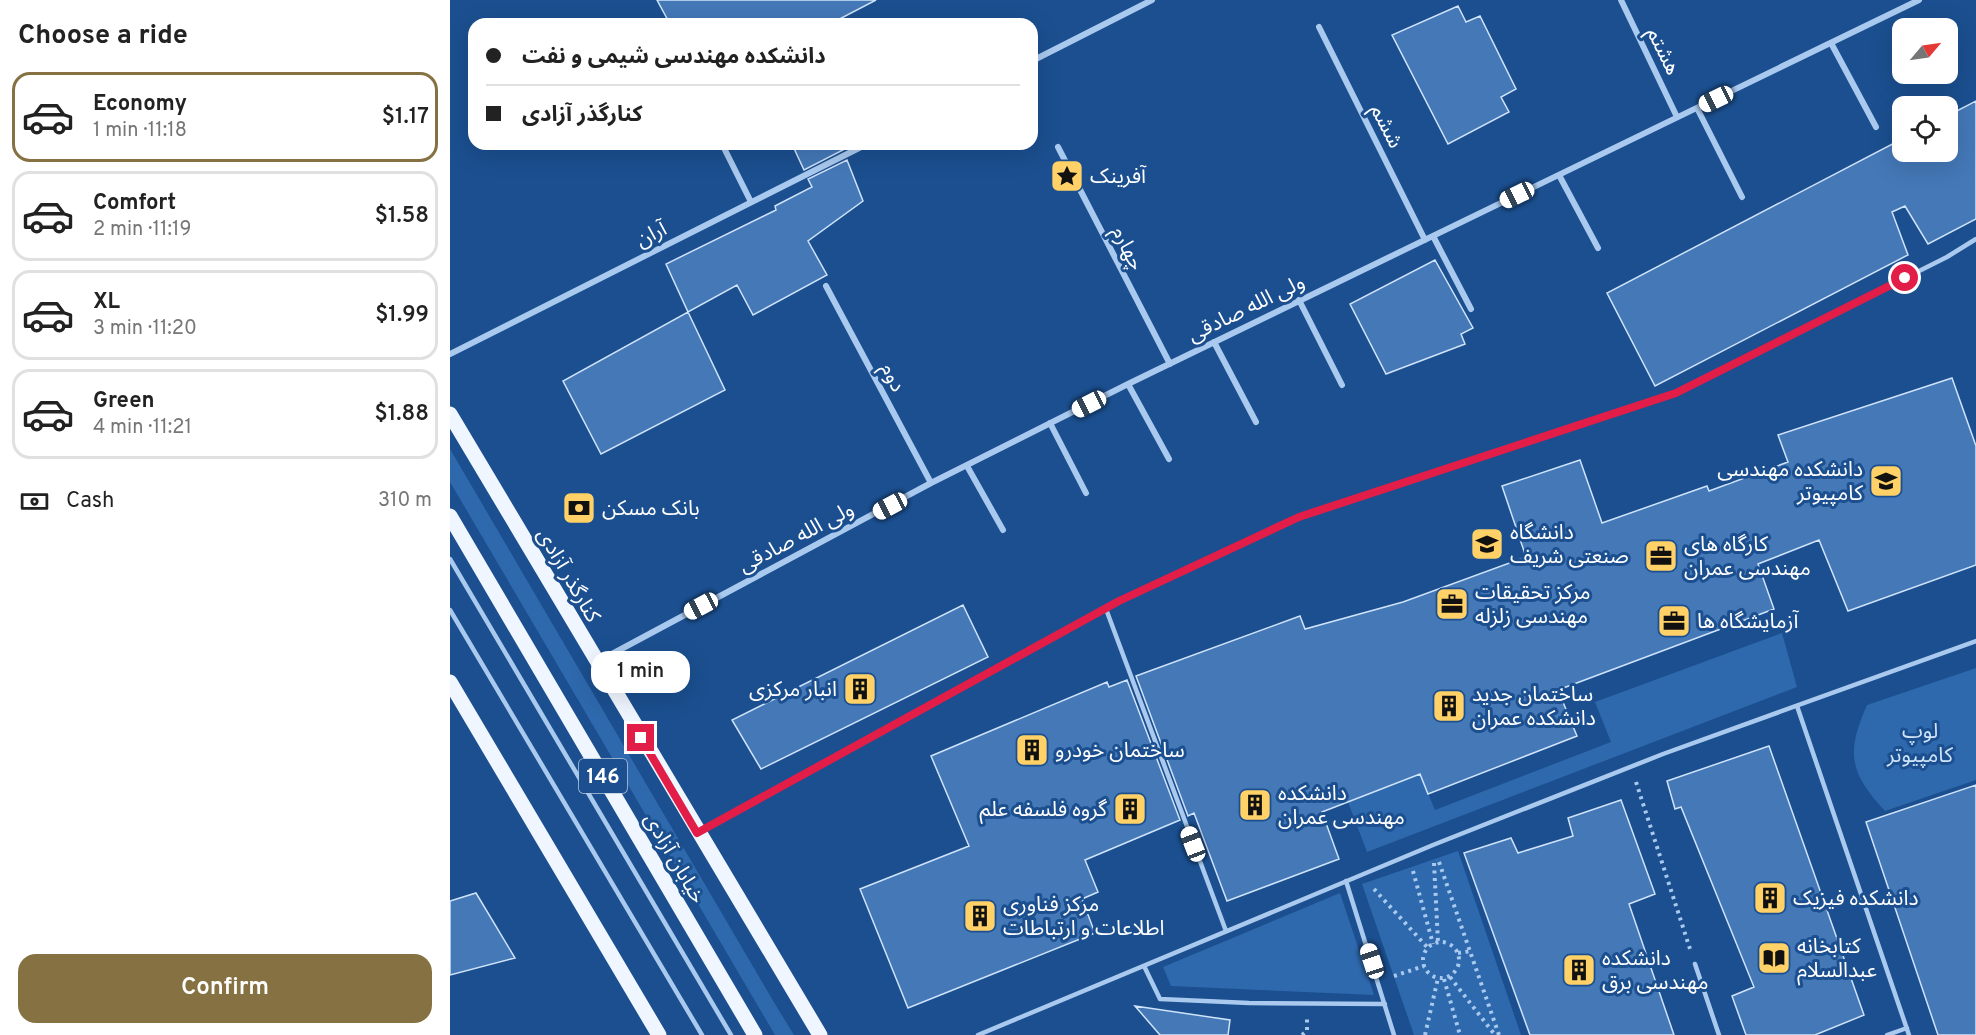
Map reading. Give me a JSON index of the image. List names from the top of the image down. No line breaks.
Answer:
{"streets":{"main road":["کنارگذر آزادی","146","خیابان آزادی"],"street":["هشتم","ششم","آران","چهارم","ولی الله صادقی","دوم"]},"crossings":[["هشتم","ولی الله صادقی"],["ششم","ولی الله صادقی"],["چهارم","ولی الله صادقی"],["ولی الله صادقی","دوم"],["ولی الله صادقی","کنارگذر آزادی"]],"parks":["لوپ کامپیوتر"],"places":{"place":["آفرینک"],"school or university":["دانشکده مهندسی کامپیوتر","دانشگاه صنعتی شریف"],"bank":["بانک مسکن"],"office":["کارگاه های مهندسی عمران","مرکز تحقیقات مهندسی زلزله","آزمایشگاه ها"],"building":["انبار مرکزی","ساختمان جدید دانشکده عمران","ساختمان خودرو","دانشکده مهندسی عمران","گروه فلسفه علم","دانشکده فیزیک","مرکز فناوری اطلاعات و ارتباطات","دانشکده مهندسی برق"],"library":["کتابخانه عبدالسلام"]},"north":"top right","page":{"heading":"Choose a ride","banner":["دانشکده مهندسی شیمی و نفت","کنارگذر آزادی"],"list":[{"name":"Economy","note":"1 min · 11:18","value":"$1.17"},{"name":"Comfort","note":"2 min · 11:19","value":"$1.58"},{"name":"XL","note":"3 min · 11:20","value":"$1.99"},{"name":"Green","note":"4 min · 11:21","value":"$1.88"}],"pay":["Cash","310 m"],"bubble":"1 min","buttons":"Confirm"}}
